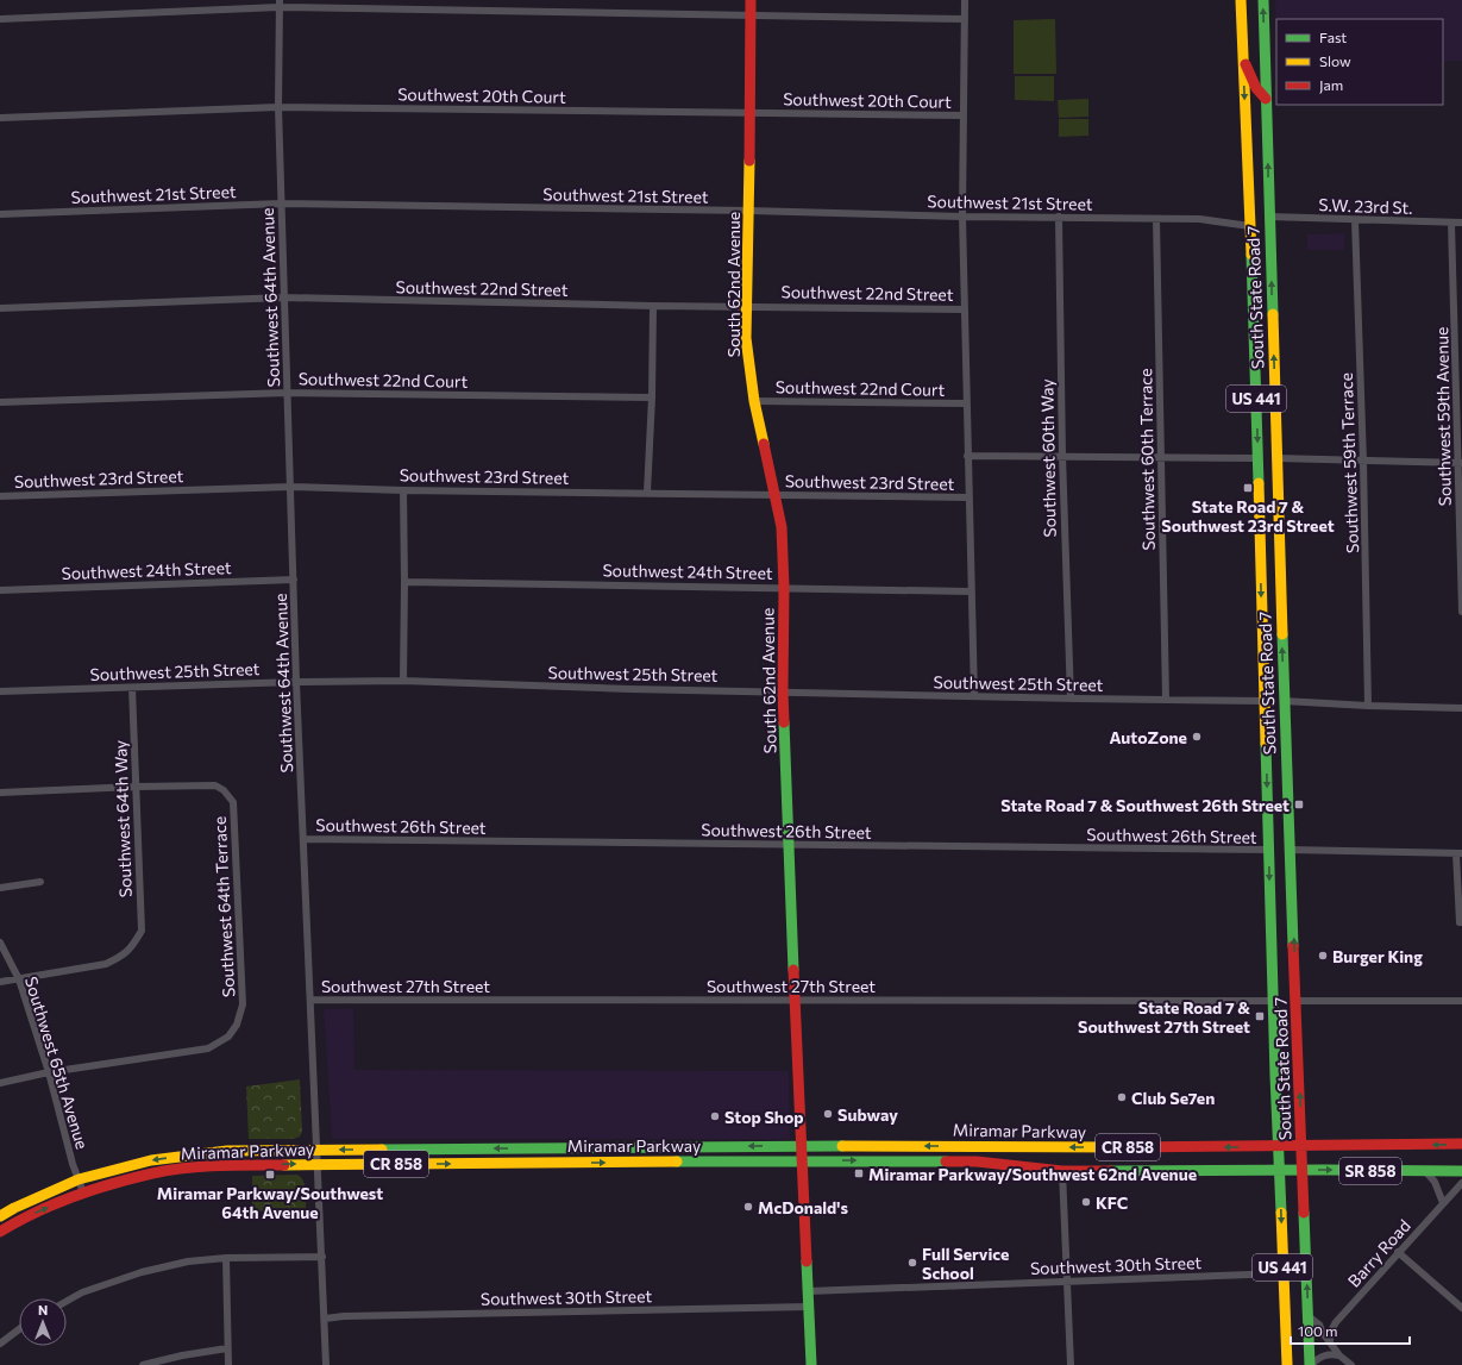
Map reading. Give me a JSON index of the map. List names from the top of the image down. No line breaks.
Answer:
{"streets":{"main road":["South 62nd Avenue","South State Road 7","US 441","Miramar Parkway","CR 858","SR 858"],"street":["Southwest 20th Court","Southwest 21st Street","S.W. 23rd St.","Southwest 22nd Street","Southwest 64th Avenue","Southwest 22nd Court","Southwest 59th Avenue","Southwest 60th Way","Southwest 60th Terrace","Southwest 59th Terrace","Southwest 23rd Street","Southwest 24th Street","Southwest 25th Street","Southwest 64th Way","Southwest 26th Street","Southwest 64th Terrace","Southwest 27th Street","Southwest 65th Avenue","Barry Road","Southwest 30th Street"]},"crossings":[["Southwest 20th Court","South 62nd Avenue"],["Southwest 20th Court","Southwest 64th Avenue"],["Southwest 21st Street","South 62nd Avenue"],["Southwest 21st Street","Southwest 64th Avenue"],["Southwest 21st Street","South State Road 7"],["Southwest 21st Street","Southwest 60th Way"],["Southwest 21st Street","Southwest 60th Terrace"],["S.W. 23rd St.","South State Road 7"],["S.W. 23rd St.","Southwest 59th Avenue"],["S.W. 23rd St.","Southwest 59th Terrace"],["South 62nd Avenue","Southwest 22nd Street"],["South 62nd Avenue","Southwest 22nd Court"],["South 62nd Avenue","Southwest 23rd Street"],["South 62nd Avenue","Southwest 24th Street"],["South 62nd Avenue","Southwest 25th Street"],["South 62nd Avenue","Southwest 26th Street"],["South 62nd Avenue","Southwest 27th Street"],["South 62nd Avenue","Miramar Parkway"],["South 62nd Avenue","Southwest 30th Street"],["Southwest 22nd Street","Southwest 64th Avenue"],["Southwest 64th Avenue","Southwest 22nd Court"],["Southwest 64th Avenue","Southwest 23rd Street"],["Southwest 64th Avenue","Southwest 24th Street"],["Southwest 64th Avenue","Southwest 25th Street"],["Southwest 64th Avenue","Southwest 26th Street"],["Southwest 64th Avenue","Southwest 27th Street"],["Southwest 64th Avenue","Miramar Parkway"],["Southwest 64th Avenue","Southwest 30th Street"],["South State Road 7","Southwest 23rd Street"],["South State Road 7","Southwest 25th Street"],["South State Road 7","Southwest 26th Street"],["South State Road 7","Southwest 27th Street"],["South State Road 7","Miramar Parkway"],["South State Road 7","SR 858"],["South State Road 7","Southwest 30th Street"],["Southwest 60th Way","Southwest 23rd Street"],["Southwest 60th Way","Southwest 25th Street"],["Southwest 60th Terrace","Southwest 23rd Street"],["Southwest 60th Terrace","Southwest 25th Street"],["Southwest 25th Street","Southwest 64th Way"],["Southwest 64th Way","Southwest 64th Terrace"],["Southwest 64th Way","Southwest 65th Avenue"],["Southwest 64th Terrace","Southwest 65th Avenue"],["Southwest 65th Avenue","Miramar Parkway"],["Miramar Parkway","SR 858"]],"places":{"transit":["State Road 7 & Southwest 23rd Street","State Road 7 & Southwest 26th Street","State Road 7 & Southwest 27th Street","Miramar Parkway/Southwest 62nd Avenue","Miramar Parkway/Southwest 64th Avenue"],"other":["AutoZone","Burger King","Club Se7en","Subway","Stop Shop","KFC","McDonald's","Full Service School"]},"legend":["Fast","Slow","Jam"],"scale_bar":"100 m","north":"top"}
